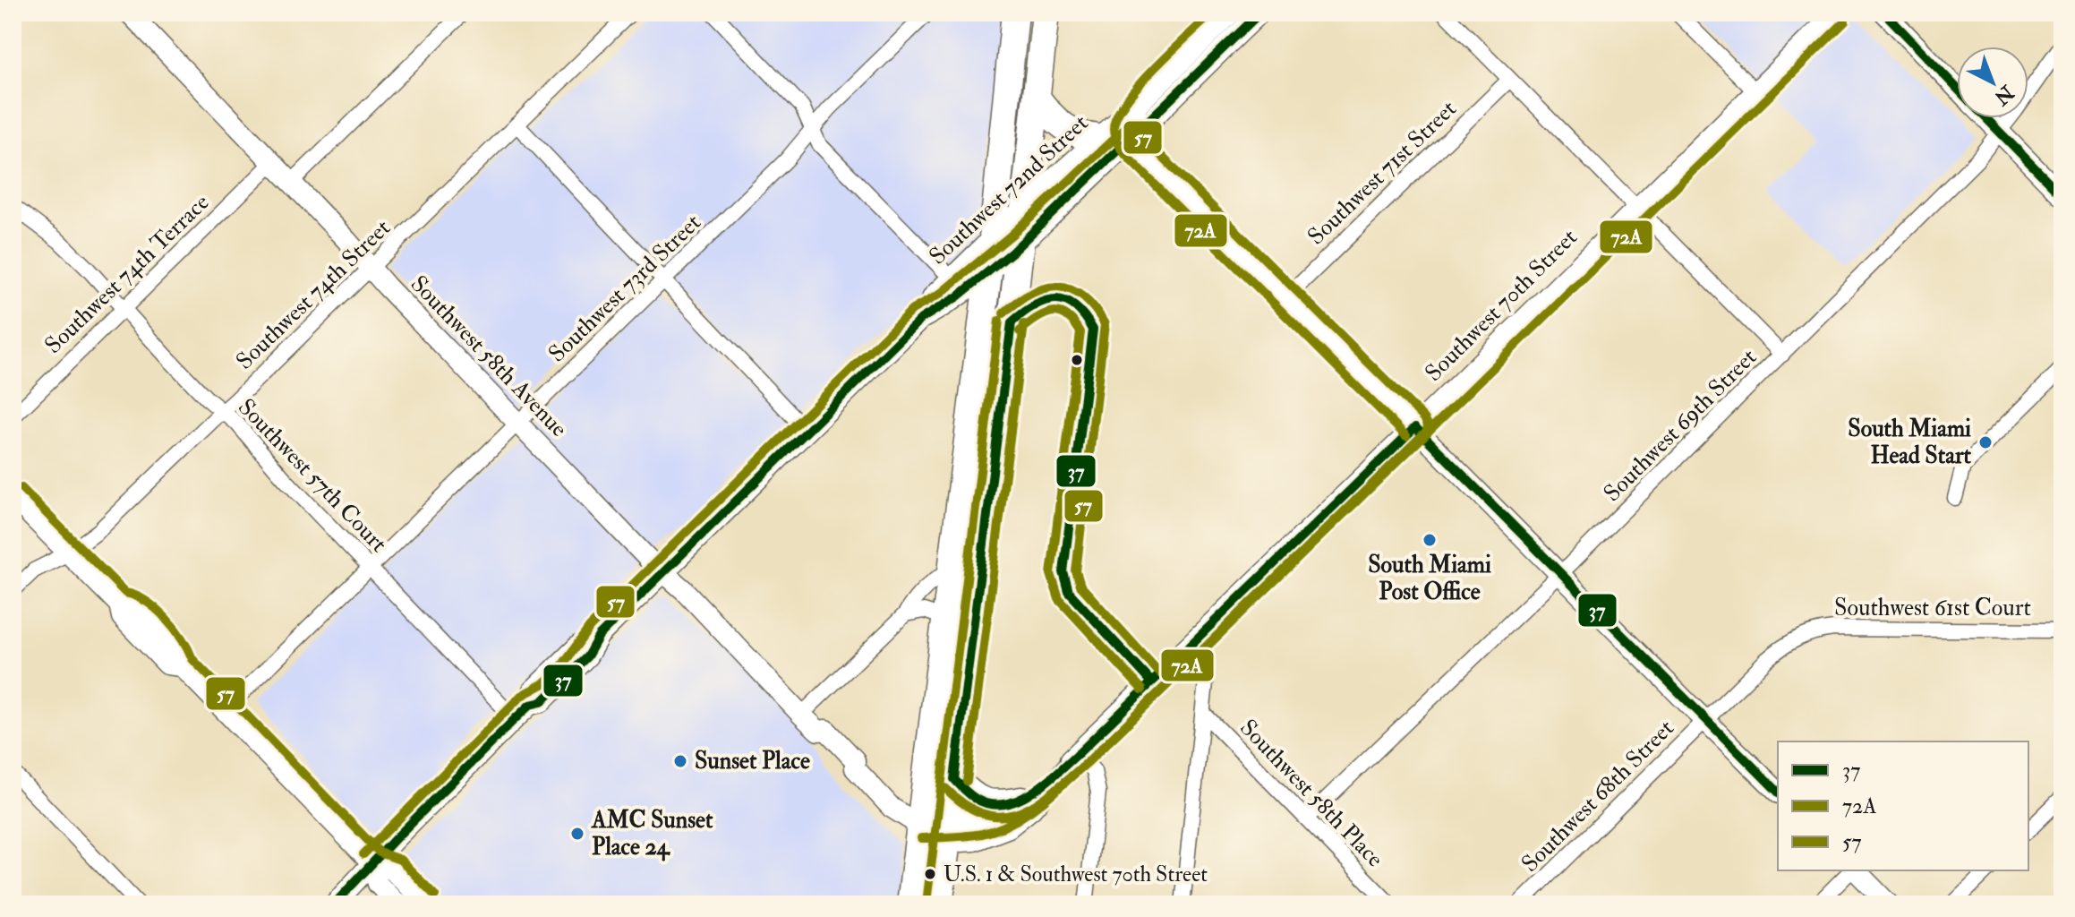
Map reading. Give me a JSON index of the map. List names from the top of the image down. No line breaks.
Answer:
{"streets":{"street":["Southwest 71st Street","Southwest 72nd Street","Southwest 74th Terrace","Southwest 73rd Street","Southwest 74th Street","Southwest 70th Street","Southwest 58th Avenue","Southwest 69th Street","Southwest 57th Court","Southwest 61st Court","Southwest 58th Place","Southwest 68th Street"]},"crossings":[["Southwest 72nd Street","Southwest 58th Avenue"],["Southwest 72nd Street","Southwest 57th Court"],["Southwest 74th Terrace","Southwest 58th Avenue"],["Southwest 74th Terrace","Southwest 57th Court"],["Southwest 73rd Street","Southwest 58th Avenue"],["Southwest 73rd Street","Southwest 57th Court"],["Southwest 74th Street","Southwest 58th Avenue"],["Southwest 74th Street","Southwest 57th Court"],["Southwest 69th Street","Southwest 58th Place"],["Southwest 61st Court","Southwest 68th Street"]],"places":["South Miami Head Start","South Miami Post Office","Sunset Place","AMC Sunset Place 24","U.S. 1 & Southwest 70th Street"],"lines":["transit line 37","transit line 72A","transit line 57"],"legend":["37","72A","57"],"north":"bottom right"}
